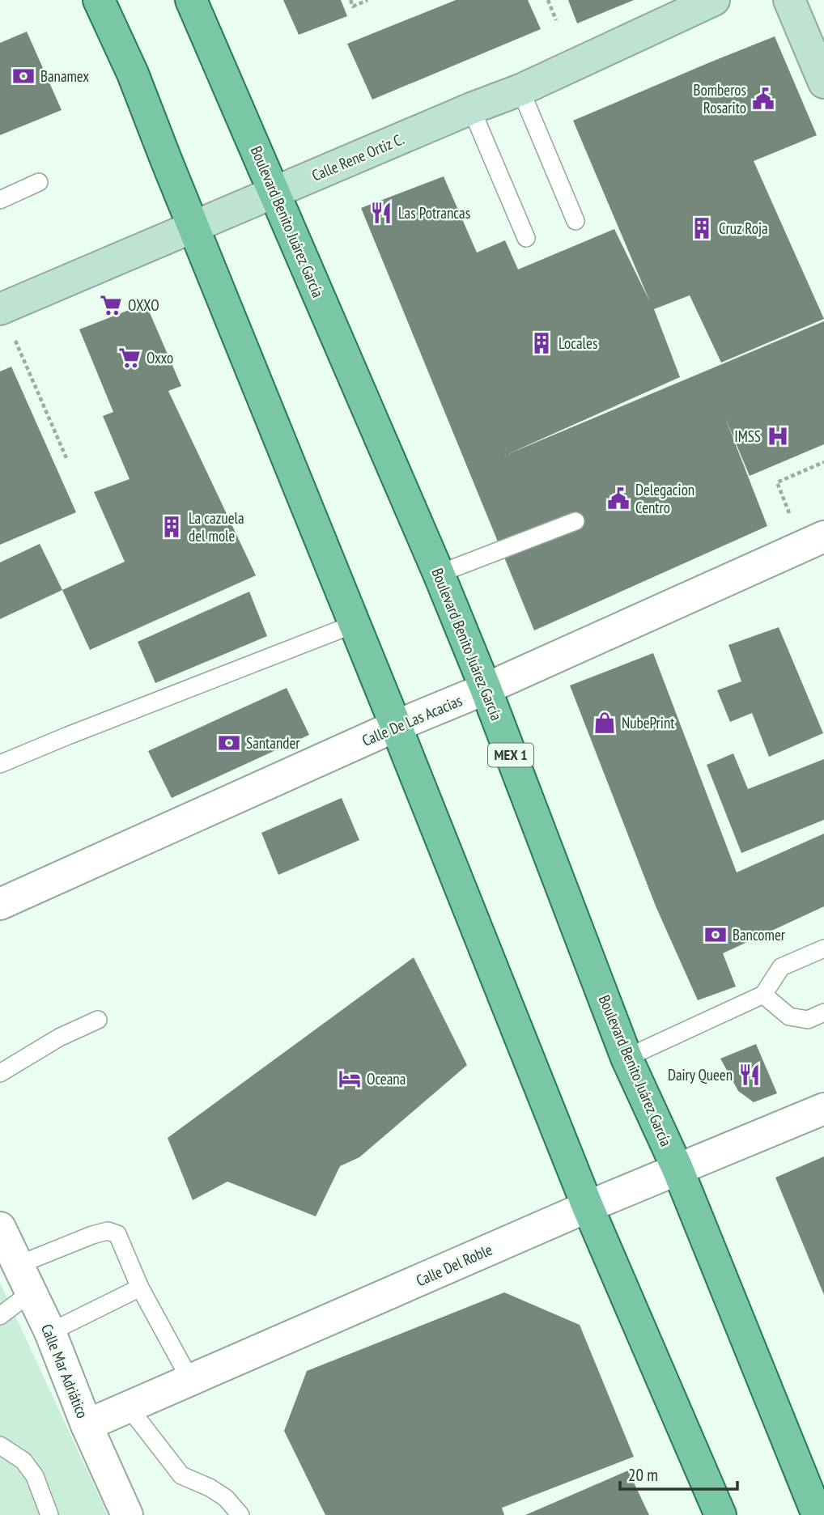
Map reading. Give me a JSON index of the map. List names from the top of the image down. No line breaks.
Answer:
{"streets":{"main road":["Calle Rene Ortiz C.","Boulevard Benito Juárez García","MEX 1"],"street":["Calle De Las Acacias","Calle Del Roble","Calle Mar Adriático"]},"crossings":[["Calle Rene Ortiz C.","Boulevard Benito Juárez García"],["Boulevard Benito Juárez García","Calle De Las Acacias"],["Boulevard Benito Juárez García","Calle Del Roble"],["Calle Del Roble","Calle Mar Adriático"]],"places":{"bank":["Banamex","Santander","Bancomer"],"public building":["Bomberos Rosarito","Delegacion Centro"],"restaurant":["Las Potrancas","Dairy Queen"],"building":["Cruz Roja","Locales","La cazuela del mole"],"supermarket":["OXXO","Oxxo"],"hospital":["IMSS"],"shop":["NubePrint"],"hotel":["Oceana"]},"scale_bar":"20 m"}
